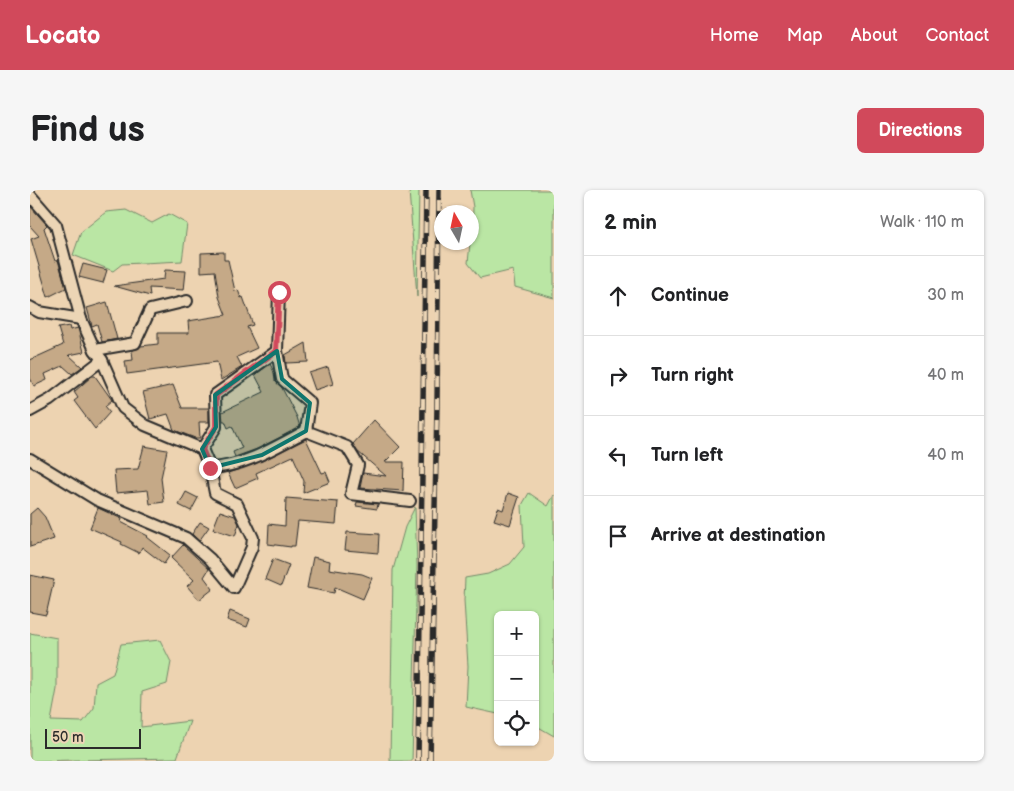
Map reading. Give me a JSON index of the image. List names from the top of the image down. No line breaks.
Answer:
{"scale_bar":"50 m","north":"top","page":{"header":"Locato","nav":["Home","Map","About","Contact"],"buttons":"Directions","title":"Find us","heading":["2 min","Walk · 110 m"],"list":[["Continue","30 m"],["Turn right","40 m"],["Turn left","40 m"],"Arrive at destination"],"map_buttons":["+","−"],"scale":"50 m"}}
